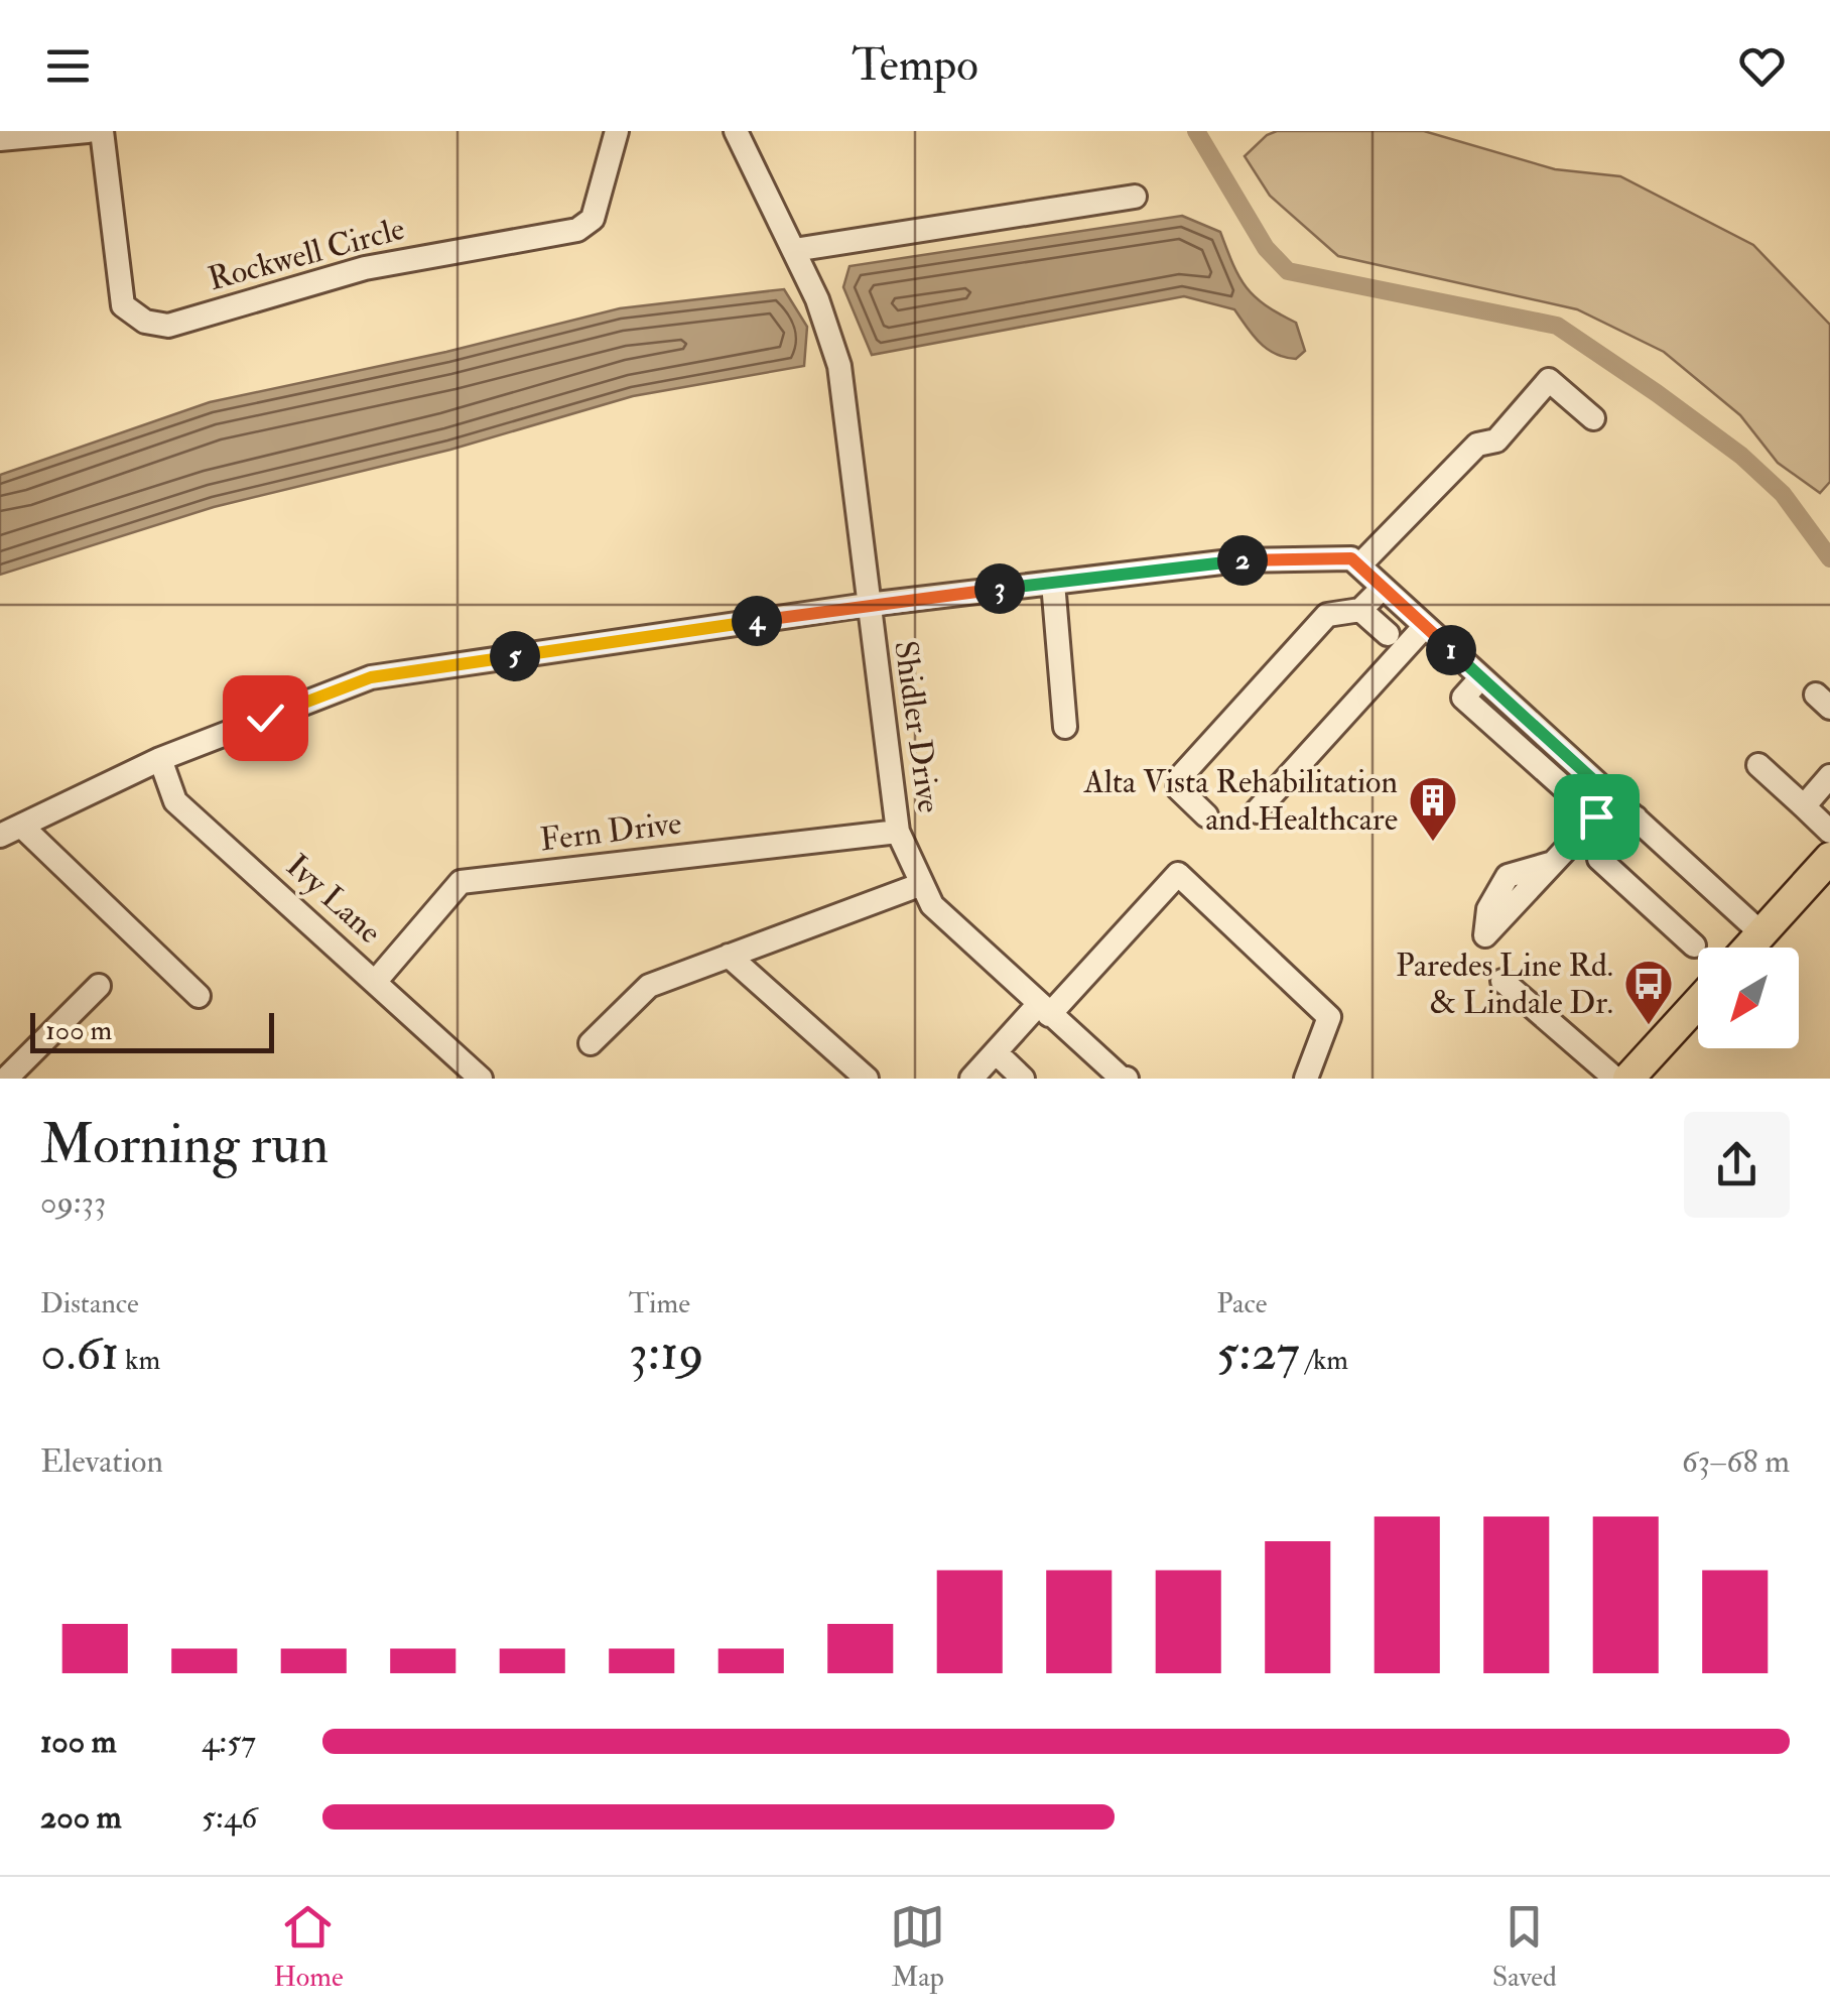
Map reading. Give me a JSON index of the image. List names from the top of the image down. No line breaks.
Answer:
{"streets":{"street":["Rockwell Circle","Shidler Drive","Fern Drive","Ivy Lane"]},"crossings":[["Shidler Drive","Fern Drive"],["Fern Drive","Ivy Lane"]],"places":{"building":["Alta Vista Rehabilitation and Healthcare"],"bus stop":["Paredes Line Rd. & Lindale Dr."]},"scale_bar":"100 m","north":"bottom left","page":{"header":"Tempo","pins":["2","3","4","1","5"],"scale":"100 m","heading":["Morning run","09:33"],"stats":[["Distance","0.61 km"],["Time","3:19"],["Pace","5:27 /km"]],"chart":["Elevation","63–68 m"],"list":[{"name":"100 m","note":"4:57"},{"name":"200 m","note":"5:46"}],"tabs":["Home","Map","Saved"]}}
